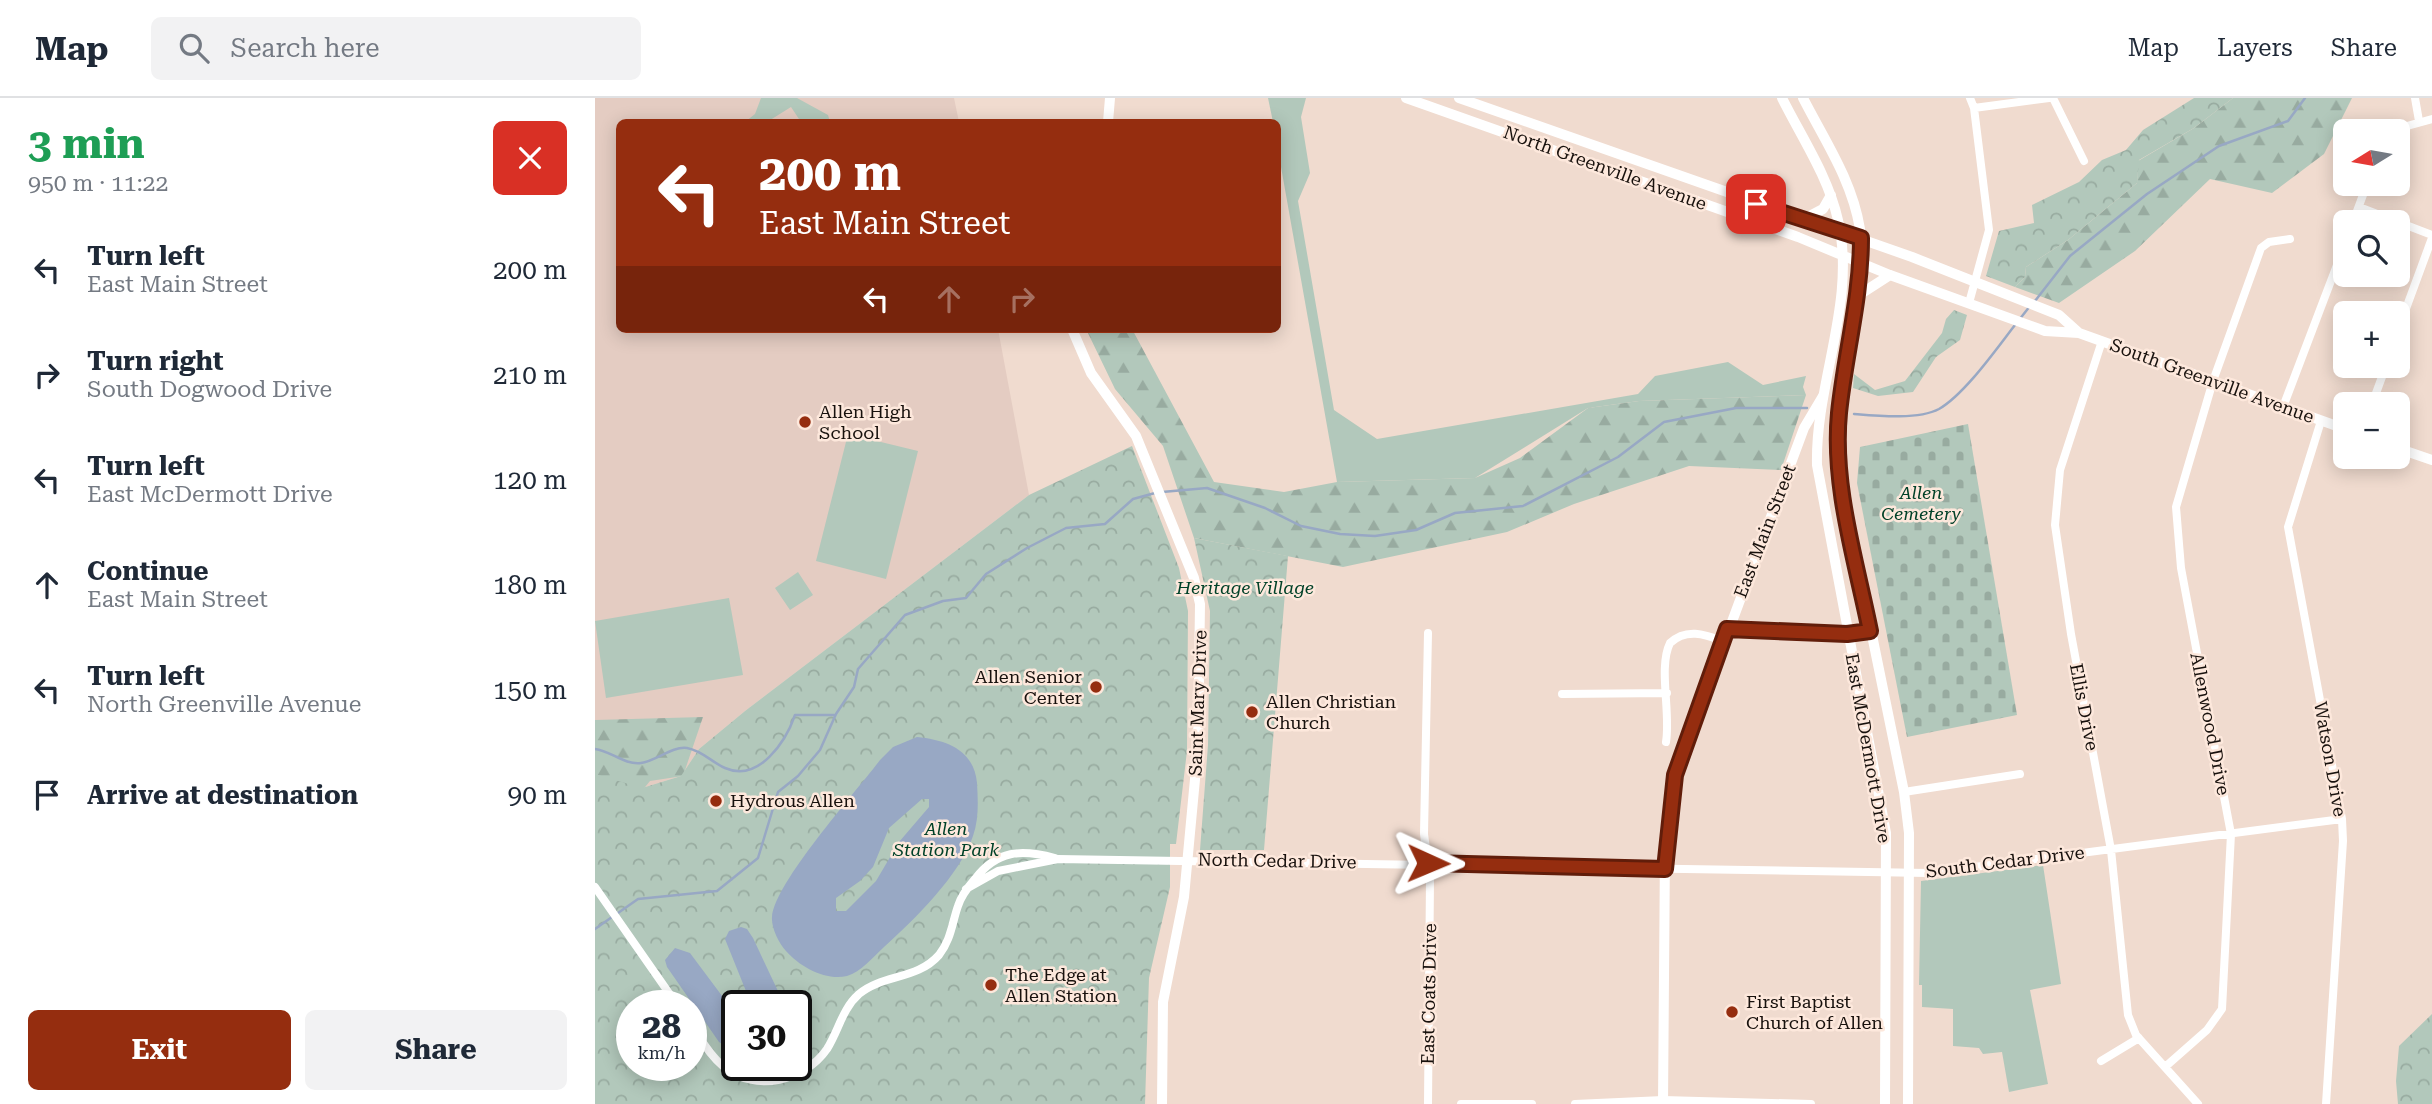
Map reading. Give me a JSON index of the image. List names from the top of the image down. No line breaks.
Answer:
{"streets":{"main road":["North Greenville Avenue","South Greenville Avenue","East Main Street","East McDermott Drive"],"street":["Saint Mary Drive","Ellis Drive","Allenwood Drive","Watson Drive","North Cedar Drive","South Cedar Drive","East Coats Drive"]},"crossings":[["North Greenville Avenue","South Greenville Avenue"],["North Greenville Avenue","East Main Street"],["South Greenville Avenue","East Main Street"],["South Greenville Avenue","Ellis Drive"],["South Greenville Avenue","Allenwood Drive"],["South Greenville Avenue","Watson Drive"],["East Main Street","East McDermott Drive"],["East Main Street","North Cedar Drive"],["East Main Street","South Cedar Drive"],["Saint Mary Drive","North Cedar Drive"],["Ellis Drive","Allenwood Drive"],["Ellis Drive","South Cedar Drive"],["Allenwood Drive","South Cedar Drive"],["East McDermott Drive","South Cedar Drive"],["Watson Drive","South Cedar Drive"],["North Cedar Drive","South Cedar Drive"],["North Cedar Drive","East Coats Drive"]],"parks":["Allen Cemetery","Heritage Village","Allen Station Park"],"places":["Allen High School","Allen Senior Center","Allen Christian Church","Hydrous Allen","The Edge at Allen Station","First Baptist Church of Allen"],"north":"left","page":{"header":"Map","search":"Search here","nav":["Map","Layers","Share"],"heading":["3 min","950 m · 11:22"],"map_buttons":["+","−"],"turn":["200 m","East Main Street"],"list":[{"name":"Turn left","note":"East Main Street","value":"200 m"},{"name":"Turn right","note":"South Dogwood Drive","value":"210 m"},{"name":"Turn left","note":"East McDermott Drive","value":"120 m"},{"name":"Continue","note":"East Main Street","value":"180 m"},{"name":"Turn left","note":"North Greenville Avenue","value":"150 m"},{"name":"Arrive at destination","value":"90 m"}],"speed":"28 km/h","limit":"30","buttons":["Exit","Share"]}}
